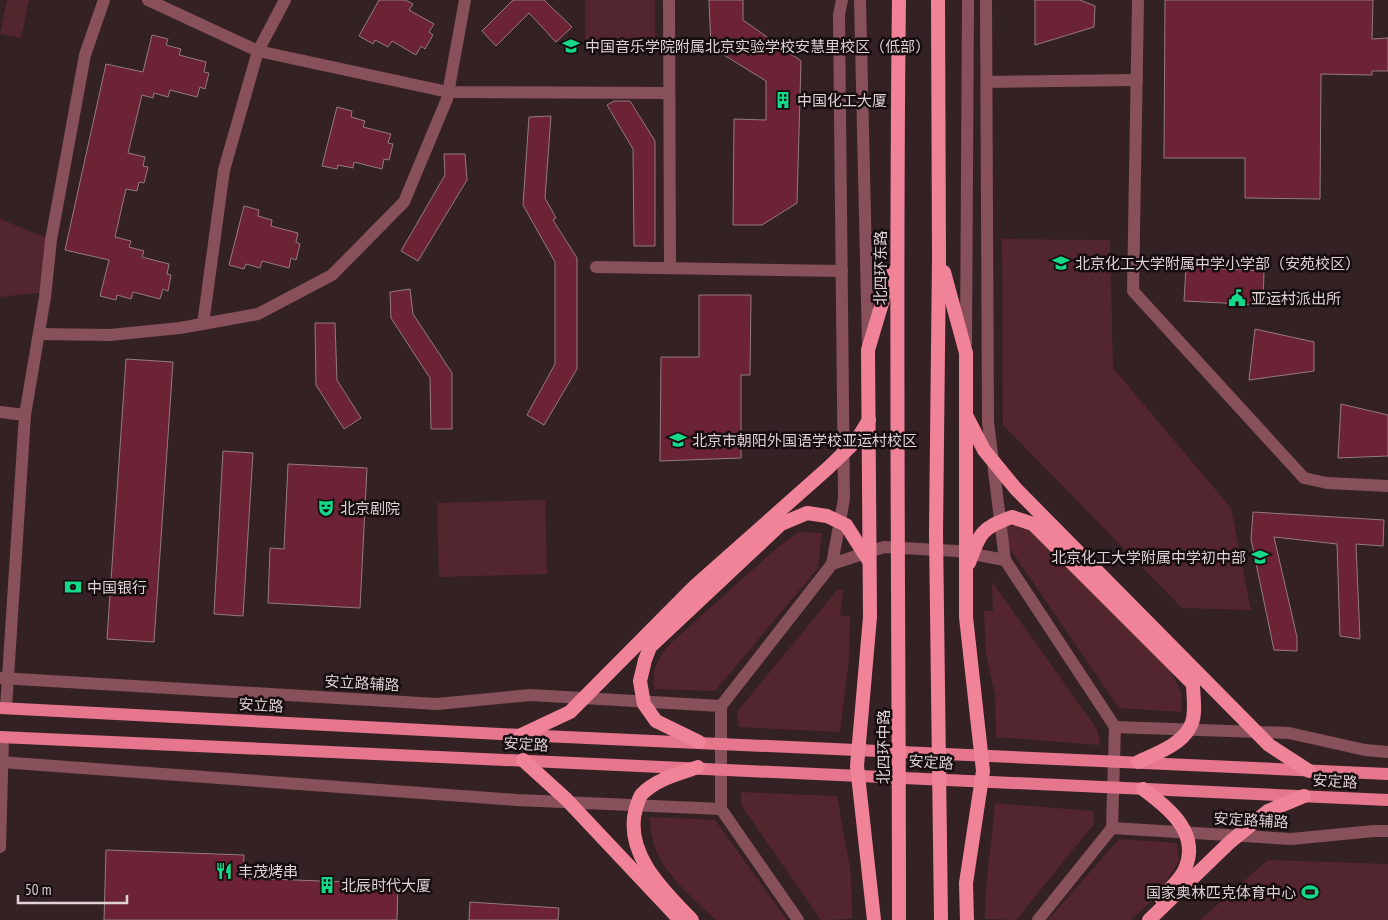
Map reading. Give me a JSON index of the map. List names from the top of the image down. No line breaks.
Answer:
{"streets":{"highway":["北四环东路","北四环中路"],"main road":["安立路","安定路"],"street":["安立路辅路","安定路辅路"]},"crossings":[["北四环东路","北四环中路"],["安立路","安定路"]],"places":{"school or university":["中国音乐学院附属北京实验学校安慧里校区（低部）","北京化工大学附属中学小学部（安苑校区）","北京市朝阳外国语学校亚运村校区","北京化工大学附属中学初中部"],"building":["中国化工大厦","北辰时代大厦"],"public building":["亚运村派出所"],"theatre":["北京剧院"],"bank":["中国银行"],"restaurant":["丰茂烤串"],"sports":["国家奥林匹克体育中心"]},"scale_bar":"50 m"}
